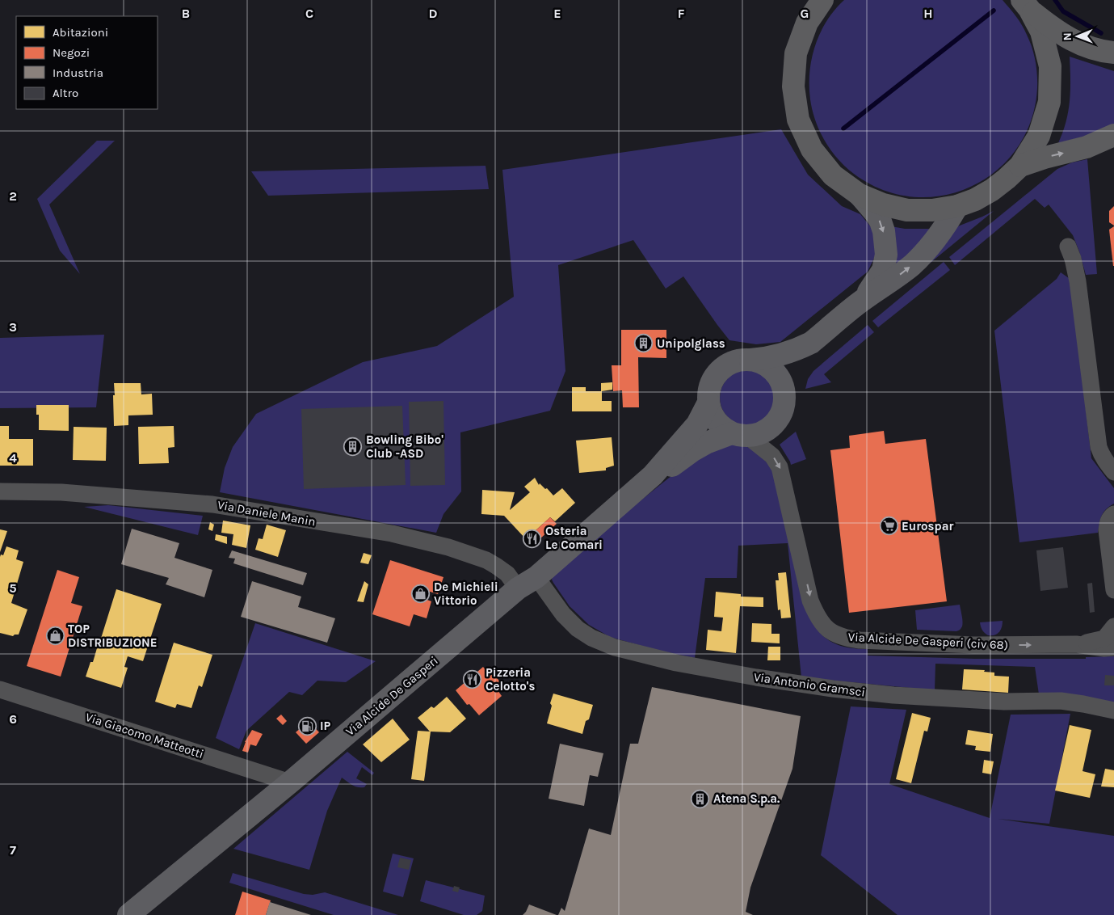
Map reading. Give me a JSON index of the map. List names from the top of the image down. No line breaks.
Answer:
{"streets":{"main road":["Via Alcide De Gasperi"],"street":["Via Daniele Manin","Via Alcide De Gasperi (civ 68)","Via Antonio Gramsci","Via Giacomo Matteotti"]},"crossings":[["Via Daniele Manin","Via Antonio Gramsci"],["Via Daniele Manin","Via Alcide De Gasperi"],["Via Alcide De Gasperi (civ 68)","Via Alcide De Gasperi"],["Via Antonio Gramsci","Via Alcide De Gasperi"],["Via Alcide De Gasperi","Via Giacomo Matteotti"]],"one_way":["Via Alcide De Gasperi (civ 68)"],"places":{"building":["Unipolglass","Bowling Bibo' Club -ASD","Atena S.p.a."],"supermarket":["Eurospar"],"restaurant":["Osteria Le Comari","Pizzeria Celotto's"],"shop":["De Michieli Vittorio","TOP DISTRIBUZIONE"],"fuel station":["IP"]},"legend":["Abitazioni","Negozi","Industria","Altro"],"north":"left","grid":{"columns":["B","C","D","E","F","G","H"],"rows":["2","3","4","5","6","7"]}}
